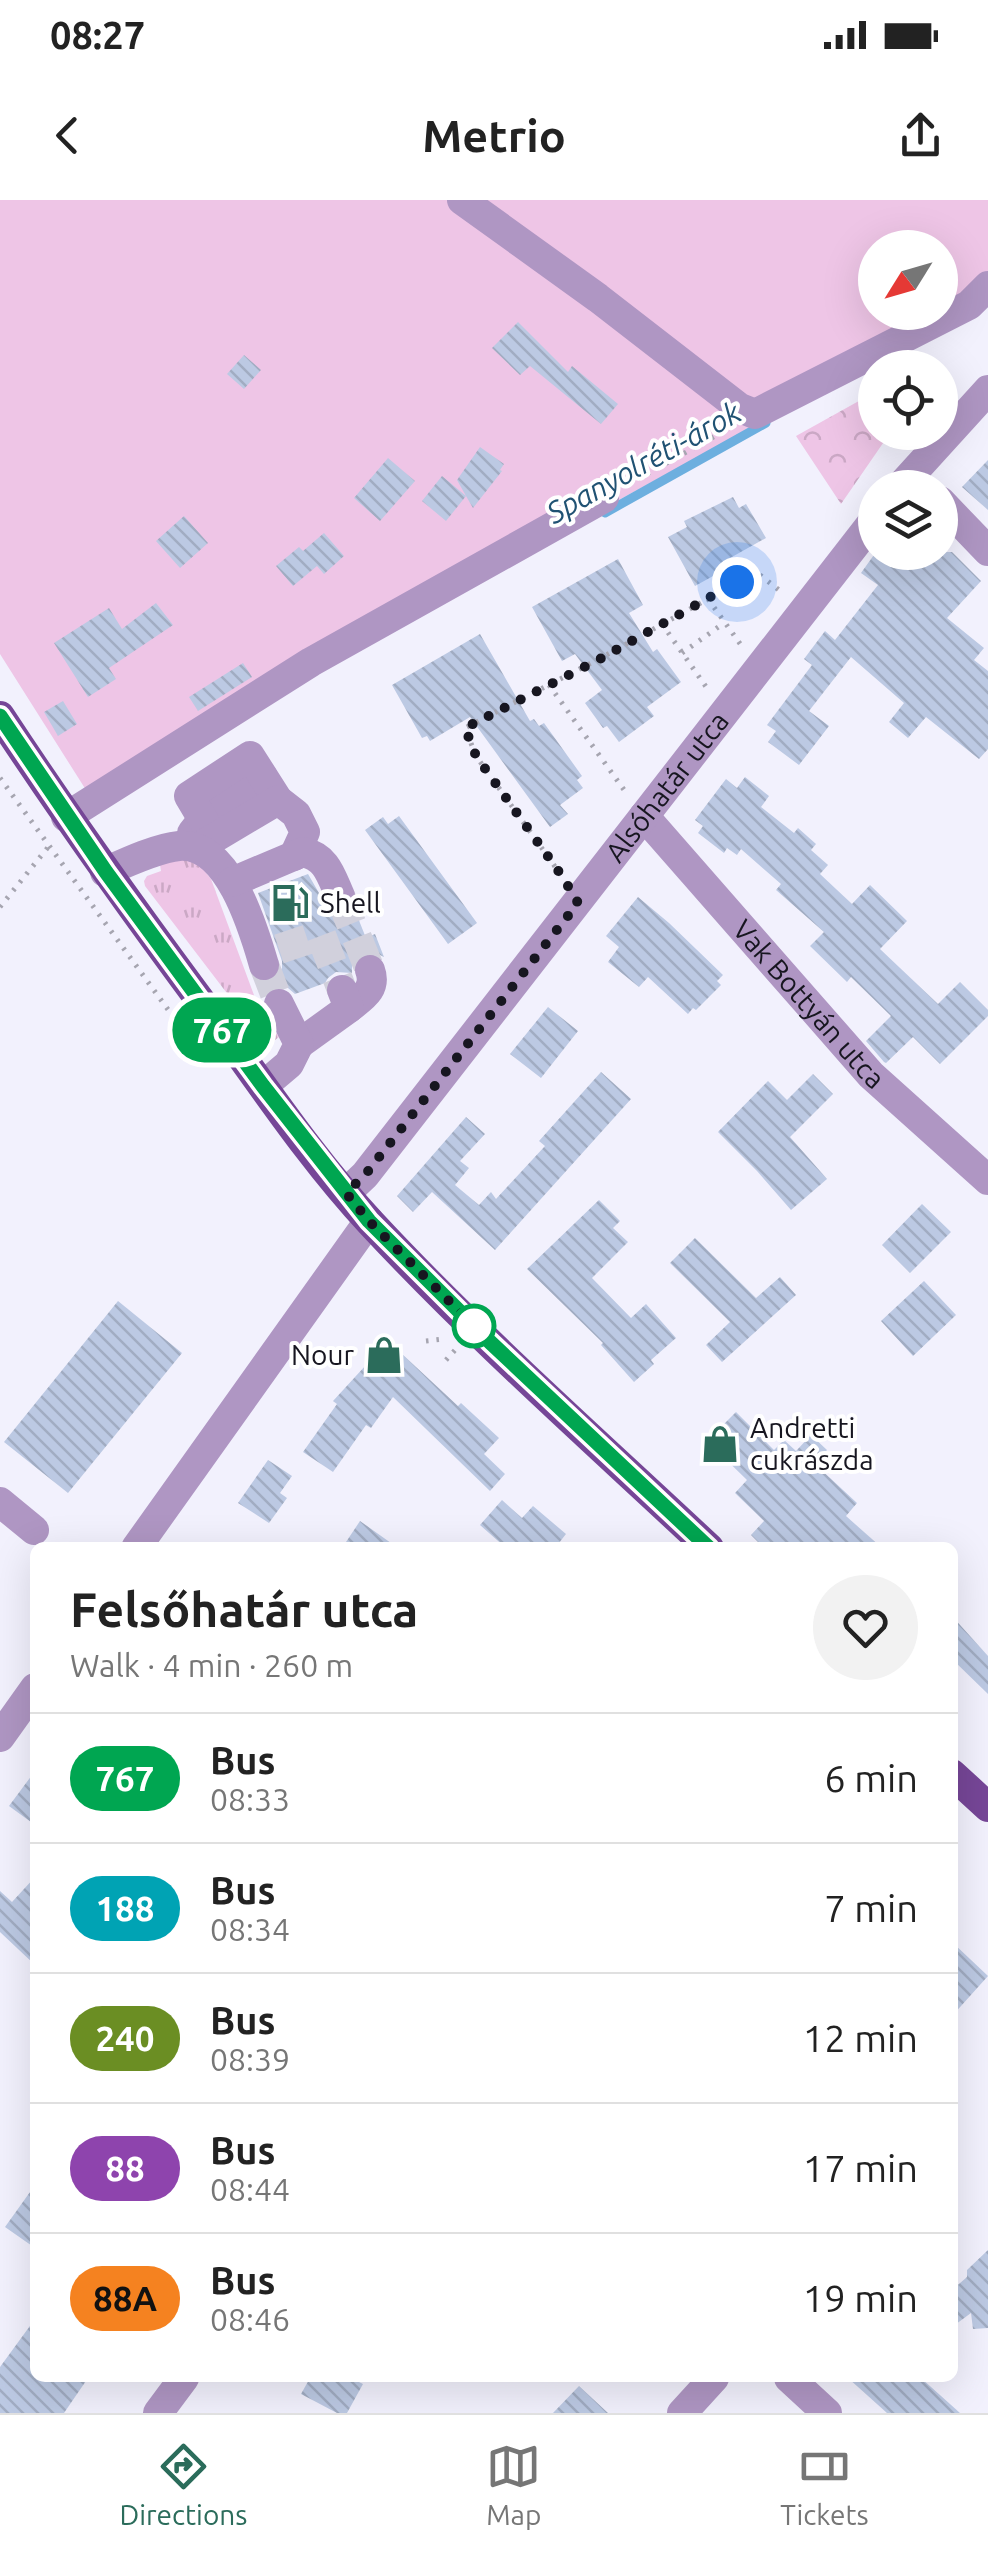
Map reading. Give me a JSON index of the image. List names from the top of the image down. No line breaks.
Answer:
{"streets":{"street":["Alsóhatár utca","Vak Bottyán utca"]},"crossings":[["Alsóhatár utca","Vak Bottyán utca"]],"water":["Spanyolréti-árok"],"places":{"fuel station":["Shell"],"shop":["Nour","Andretti cukrászda"]},"lines":["bus line 767"],"north":"bottom left","page":{"status":"08:27","header":"Metrio","on_map":"767","heading":["Felsőhatár utca","Walk · 4 min · 260 m"],"list":[{"mark":"767","name":"Bus","note":"08:33","value":"6 min"},{"mark":"188","name":"Bus","note":"08:34","value":"7 min"},{"mark":"240","name":"Bus","note":"08:39","value":"12 min"},{"mark":"88","name":"Bus","note":"08:44","value":"17 min"},{"mark":"88A","name":"Bus","note":"08:46","value":"19 min"}],"tabs":["Directions","Map","Tickets"]}}
